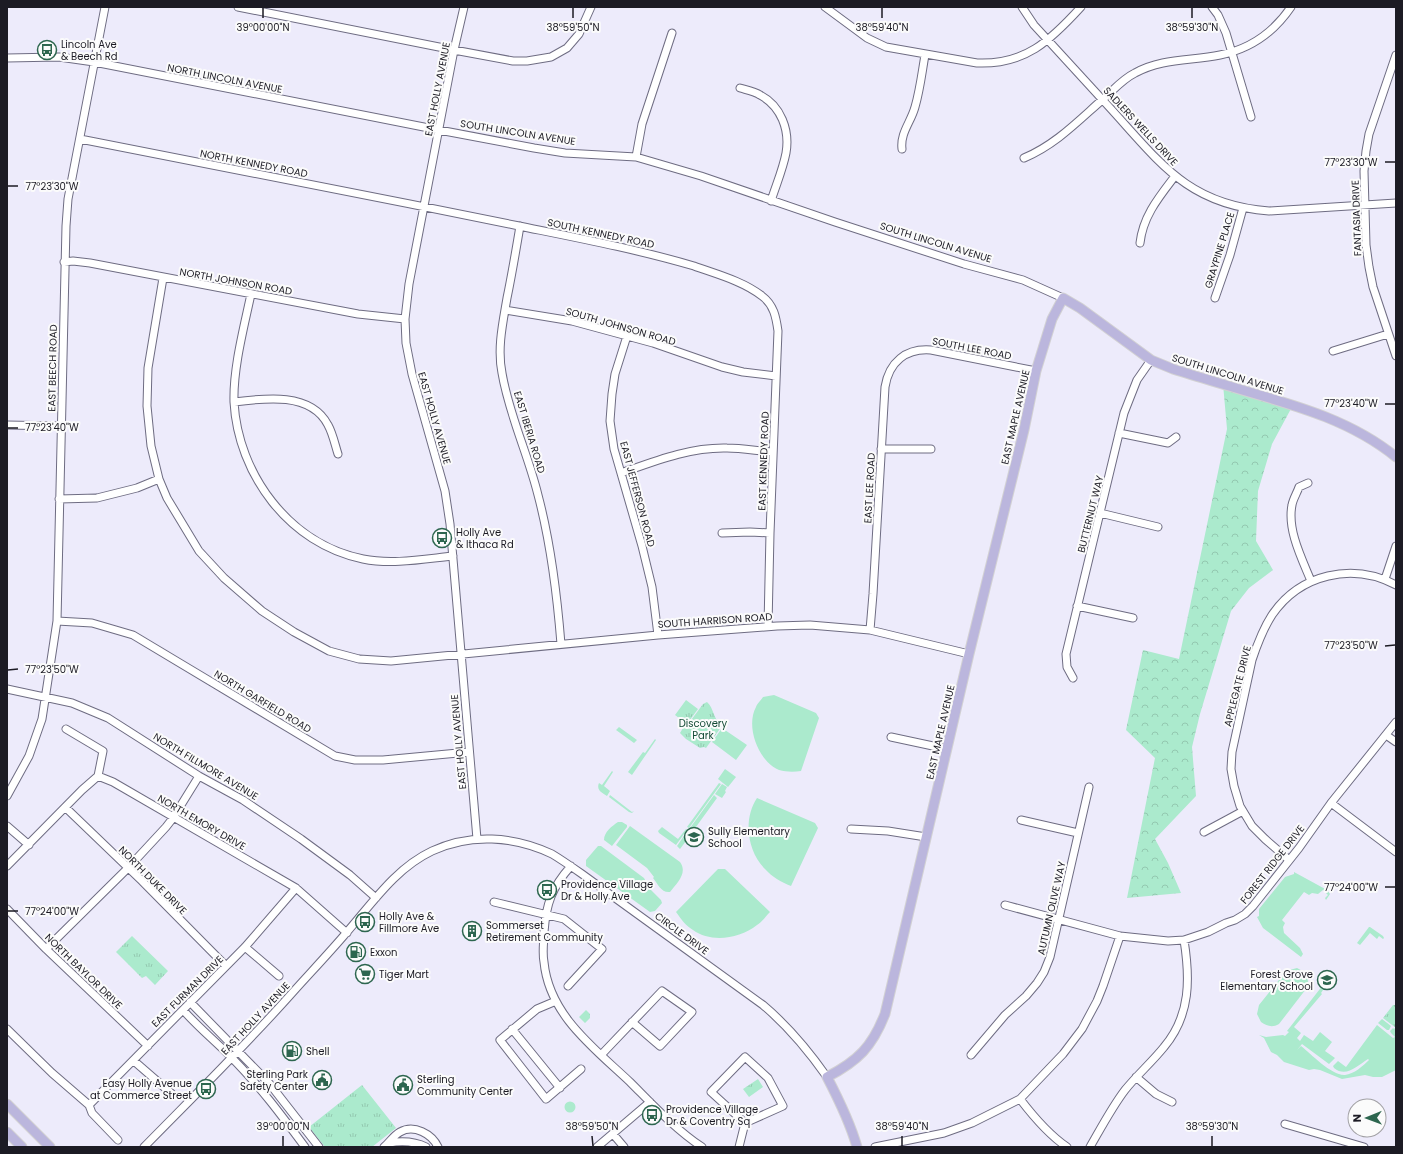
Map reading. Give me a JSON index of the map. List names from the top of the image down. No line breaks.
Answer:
{"streets":{"main road":["SOUTH LINCOLN AVENUE","EAST MAPLE AVENUE"],"street":["NORTH LINCOLN AVENUE","EAST HOLLY AVENUE","SADLERS WELLS DRIVE","NORTH KENNEDY ROAD","FANTASIA DRIVE","SOUTH KENNEDY ROAD","GRAYPINE PLACE","NORTH JOHNSON ROAD","SOUTH JOHNSON ROAD","SOUTH LEE ROAD","EAST BEECH ROAD","EAST IBERIA ROAD","EAST KENNEDY ROAD","EAST LEE ROAD","EAST JEFFERSON ROAD","BUTTERNUT WAY","SOUTH HARRISON ROAD","APPLEGATE DRIVE","NORTH GARFIELD ROAD","NORTH FILLMORE AVENUE","NORTH EMORY DRIVE","FOREST RIDGE DRIVE","NORTH DUKE DRIVE","AUTUMN OLIVE WAY","CIRCLE DRIVE","NORTH BAYLOR DRIVE","EAST FURMAN DRIVE"]},"crossings":[["NORTH LINCOLN AVENUE","EAST HOLLY AVENUE"],["NORTH LINCOLN AVENUE","SOUTH LINCOLN AVENUE"],["NORTH LINCOLN AVENUE","EAST BEECH ROAD"],["EAST HOLLY AVENUE","SOUTH LINCOLN AVENUE"],["EAST HOLLY AVENUE","NORTH KENNEDY ROAD"],["EAST HOLLY AVENUE","SOUTH KENNEDY ROAD"],["EAST HOLLY AVENUE","NORTH JOHNSON ROAD"],["EAST HOLLY AVENUE","SOUTH HARRISON ROAD"],["EAST HOLLY AVENUE","NORTH GARFIELD ROAD"],["EAST HOLLY AVENUE","NORTH FILLMORE AVENUE"],["EAST HOLLY AVENUE","NORTH EMORY DRIVE"],["EAST HOLLY AVENUE","CIRCLE DRIVE"],["SADLERS WELLS DRIVE","FANTASIA DRIVE"],["SADLERS WELLS DRIVE","GRAYPINE PLACE"],["SOUTH LINCOLN AVENUE","EAST MAPLE AVENUE"],["SOUTH LINCOLN AVENUE","BUTTERNUT WAY"],["NORTH KENNEDY ROAD","SOUTH KENNEDY ROAD"],["NORTH KENNEDY ROAD","EAST BEECH ROAD"],["SOUTH KENNEDY ROAD","EAST IBERIA ROAD"],["SOUTH KENNEDY ROAD","EAST KENNEDY ROAD"],["NORTH JOHNSON ROAD","EAST BEECH ROAD"],["NORTH JOHNSON ROAD","SOUTH HARRISON ROAD"],["SOUTH JOHNSON ROAD","EAST IBERIA ROAD"],["SOUTH JOHNSON ROAD","EAST KENNEDY ROAD"],["SOUTH JOHNSON ROAD","EAST JEFFERSON ROAD"],["SOUTH LEE ROAD","EAST MAPLE AVENUE"],["SOUTH LEE ROAD","EAST LEE ROAD"],["EAST BEECH ROAD","NORTH GARFIELD ROAD"],["EAST BEECH ROAD","NORTH FILLMORE AVENUE"],["EAST MAPLE AVENUE","SOUTH HARRISON ROAD"],["EAST MAPLE AVENUE","CIRCLE DRIVE"],["EAST IBERIA ROAD","SOUTH HARRISON ROAD"],["EAST KENNEDY ROAD","SOUTH HARRISON ROAD"],["EAST LEE ROAD","SOUTH HARRISON ROAD"],["EAST JEFFERSON ROAD","SOUTH HARRISON ROAD"],["APPLEGATE DRIVE","FOREST RIDGE DRIVE"],["NORTH FILLMORE AVENUE","CIRCLE DRIVE"],["NORTH EMORY DRIVE","EAST FURMAN DRIVE"],["FOREST RIDGE DRIVE","AUTUMN OLIVE WAY"],["NORTH DUKE DRIVE","EAST FURMAN DRIVE"],["NORTH BAYLOR DRIVE","EAST FURMAN DRIVE"]],"parks":["Discovery Park"],"places":{"bus stop":["Lincoln Ave & Beech Rd","Holly Ave & Ithaca Rd","Providence Village Dr & Holly Ave","Holly Ave & Fillmore Ave","Easy Holly Avenue at Commerce Street","Providence Village Dr & Coventry Sq"],"school or university":["Sully Elementary School","Forest Grove Elementary School"],"building":["Sommerset Retirement Community"],"fuel station":["Exxon","Shell"],"supermarket":["Tiger Mart"],"public building":["Sterling Park Safety Center","Sterling Community Center"]},"north":"left","coordinates":["39°00'00\"N","38°59'50\"N","38°59'40\"N","38°59'30\"N","77°23'30\"W","77°23'40\"W","77°23'50\"W","77°24'00\"W"]}
